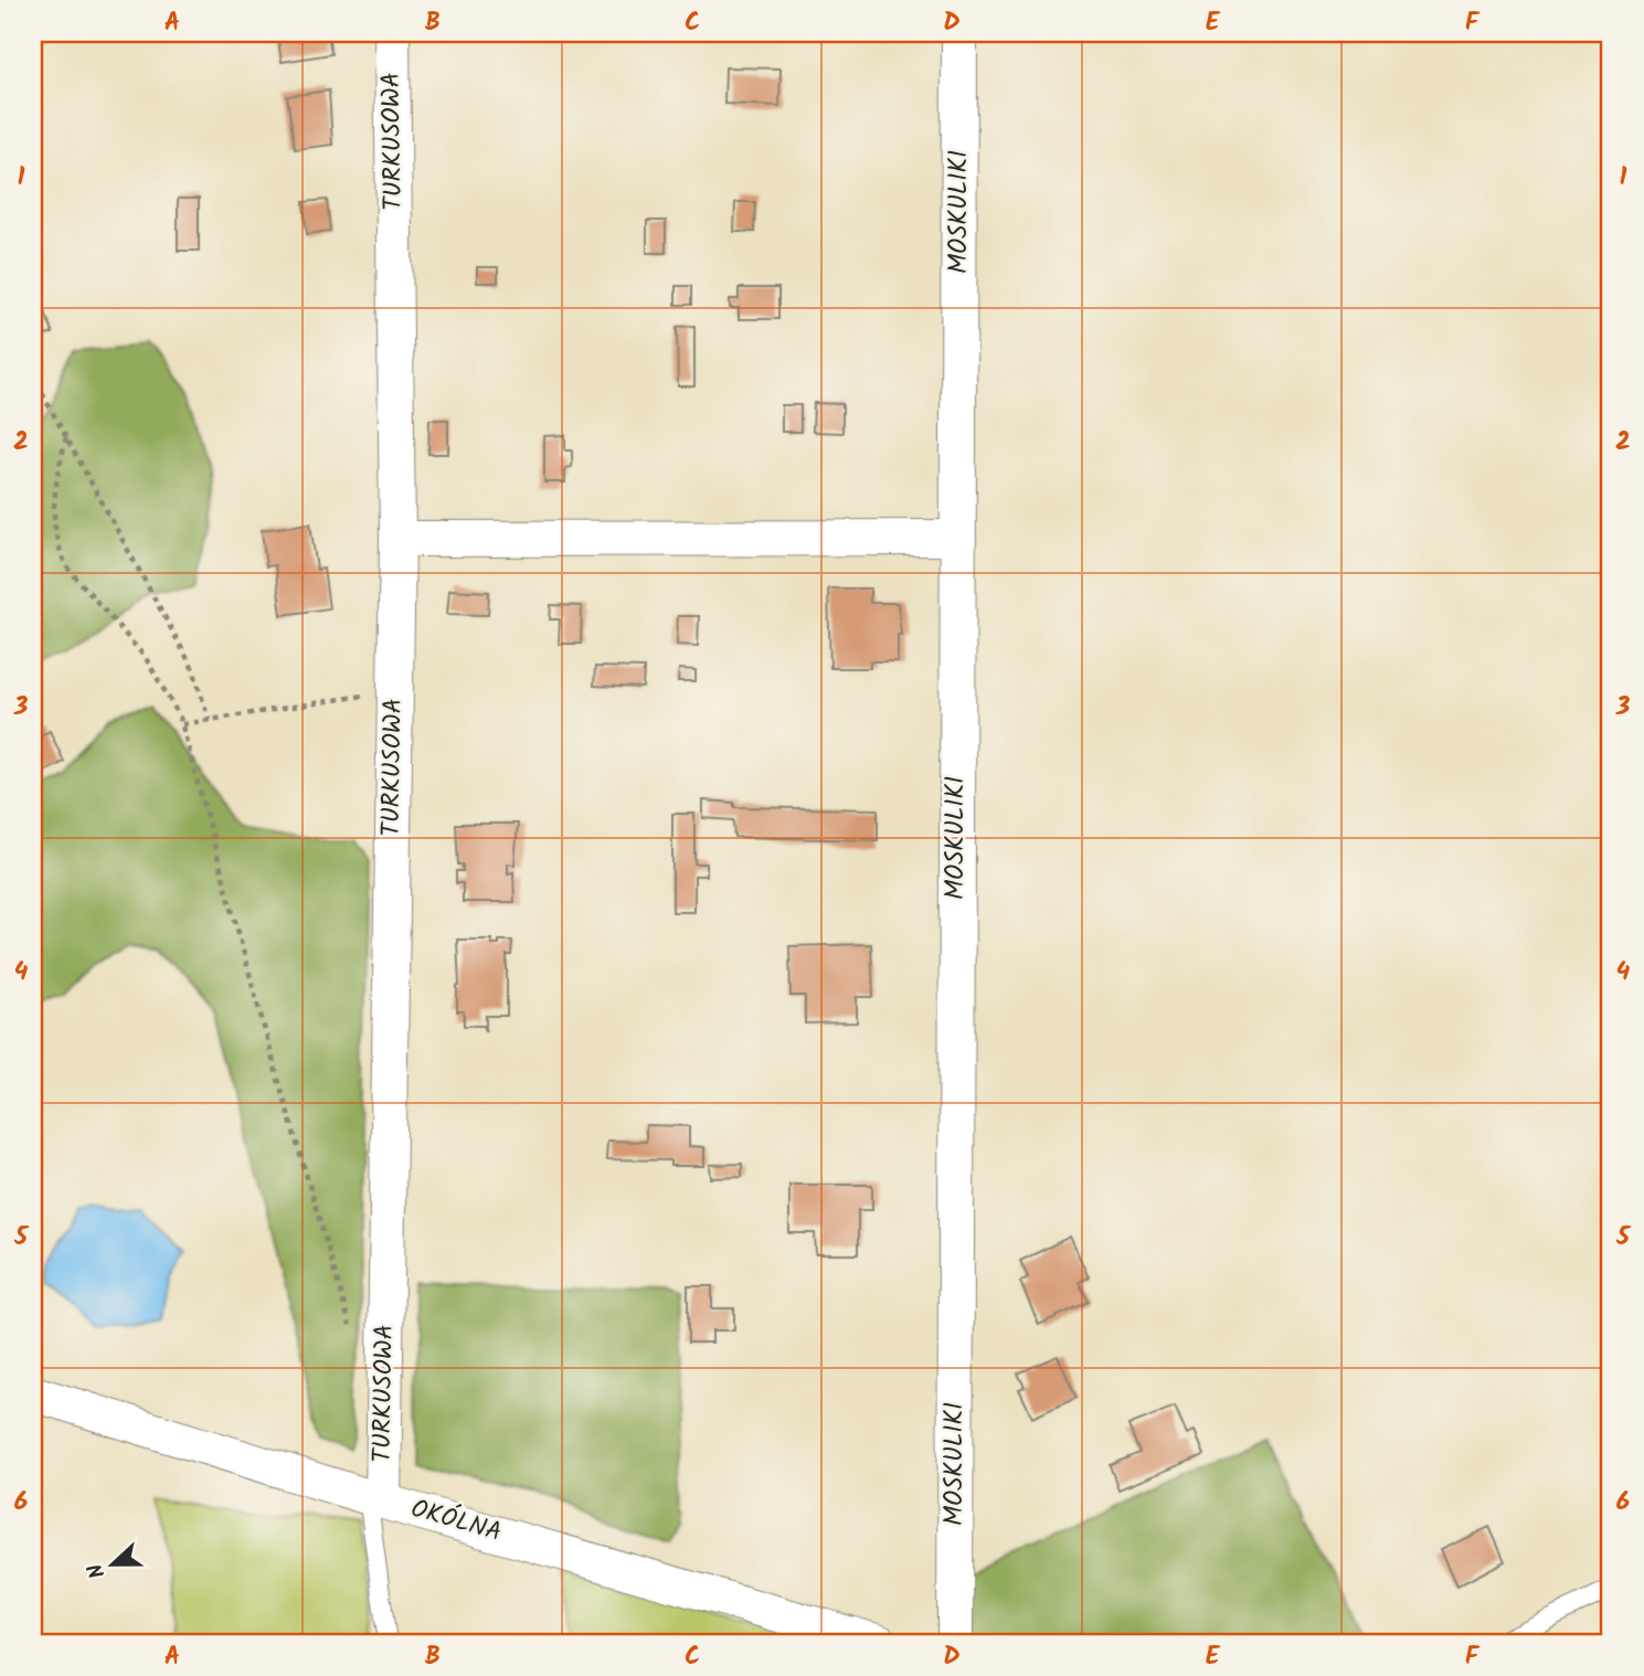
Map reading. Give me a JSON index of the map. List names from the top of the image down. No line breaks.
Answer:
{"streets":{"street":["TURKUSOWA","MOSKULIKI","OKÓLNA"]},"crossings":[["TURKUSOWA","OKÓLNA"]],"north":"left","grid":{"columns":["A","B","C","D","E","F"],"rows":["1","2","3","4","5","6"]}}
